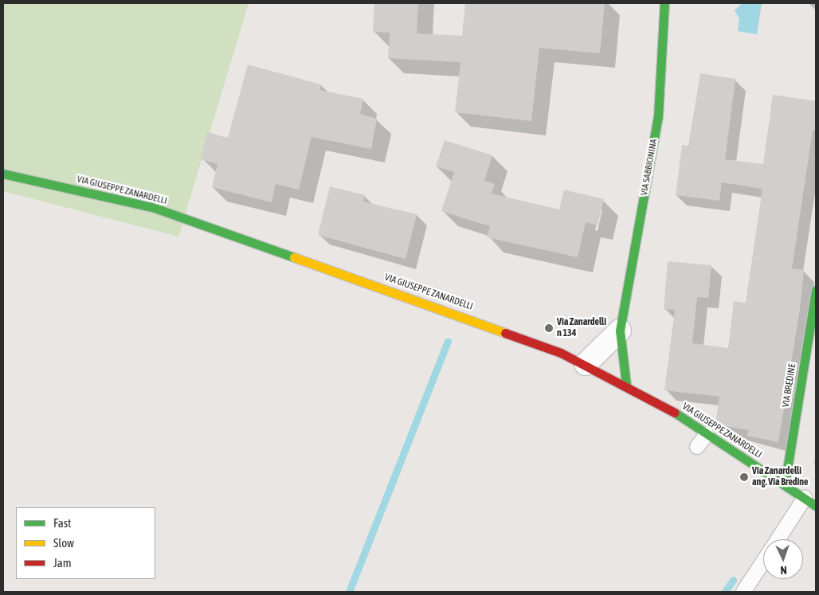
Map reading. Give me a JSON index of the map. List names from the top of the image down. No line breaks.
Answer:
{"streets":{"street":["VIA SABBIONINA","VIA GIUSEPPE ZANARDELLI","VIA BREDINE"]},"crossings":[["VIA SABBIONINA","VIA GIUSEPPE ZANARDELLI"],["VIA GIUSEPPE ZANARDELLI","VIA BREDINE"]],"places":["Via Zanardelli n 134","Via Zanardelli ang. Via Bredine"],"legend":["Fast","Slow","Jam"],"north":"bottom"}
